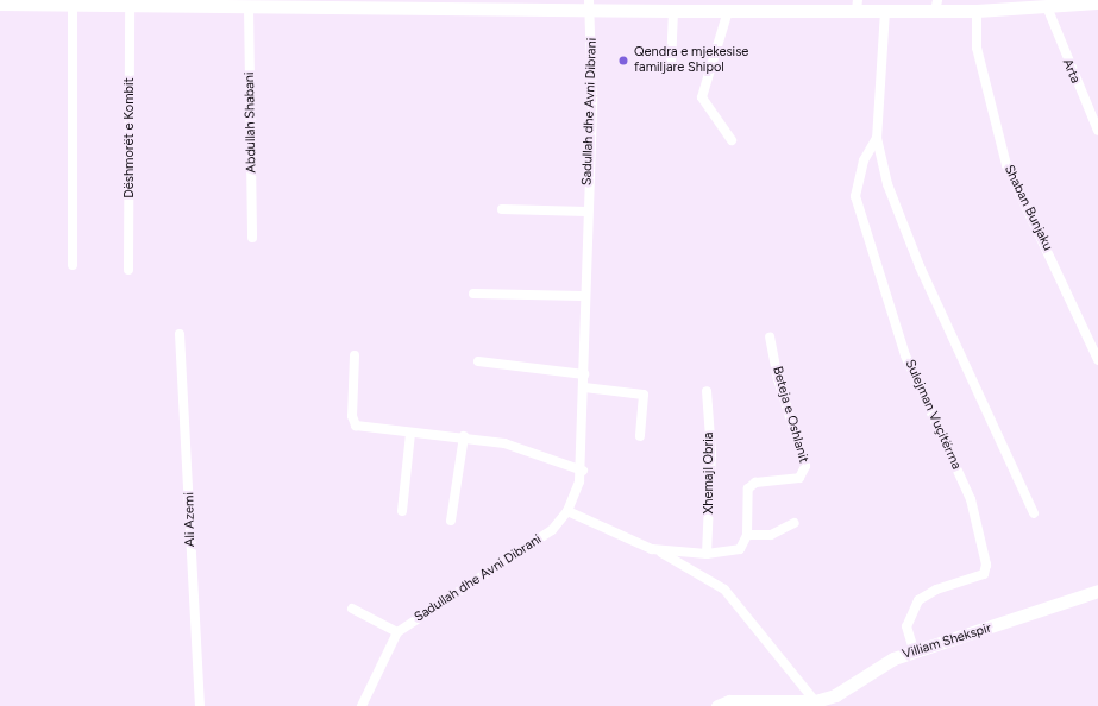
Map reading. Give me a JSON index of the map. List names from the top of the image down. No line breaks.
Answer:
{"streets":{"main road":["Villiam Shekspir"],"street":["Arta","Sadullah dhe Avni Dibrani","Abdullah Shabani","Dëshmorët e Kombit","Shaban Bunjaku","Beteja e Oshlanit","Sulejman Vuçitërrna","Xhemajl Obria","Ali Azemi"]},"crossings":[["Sulejman Vuçitërrna","Villiam Shekspir"]],"places":["Qendra e mjekesise familjare Shipol"]}
